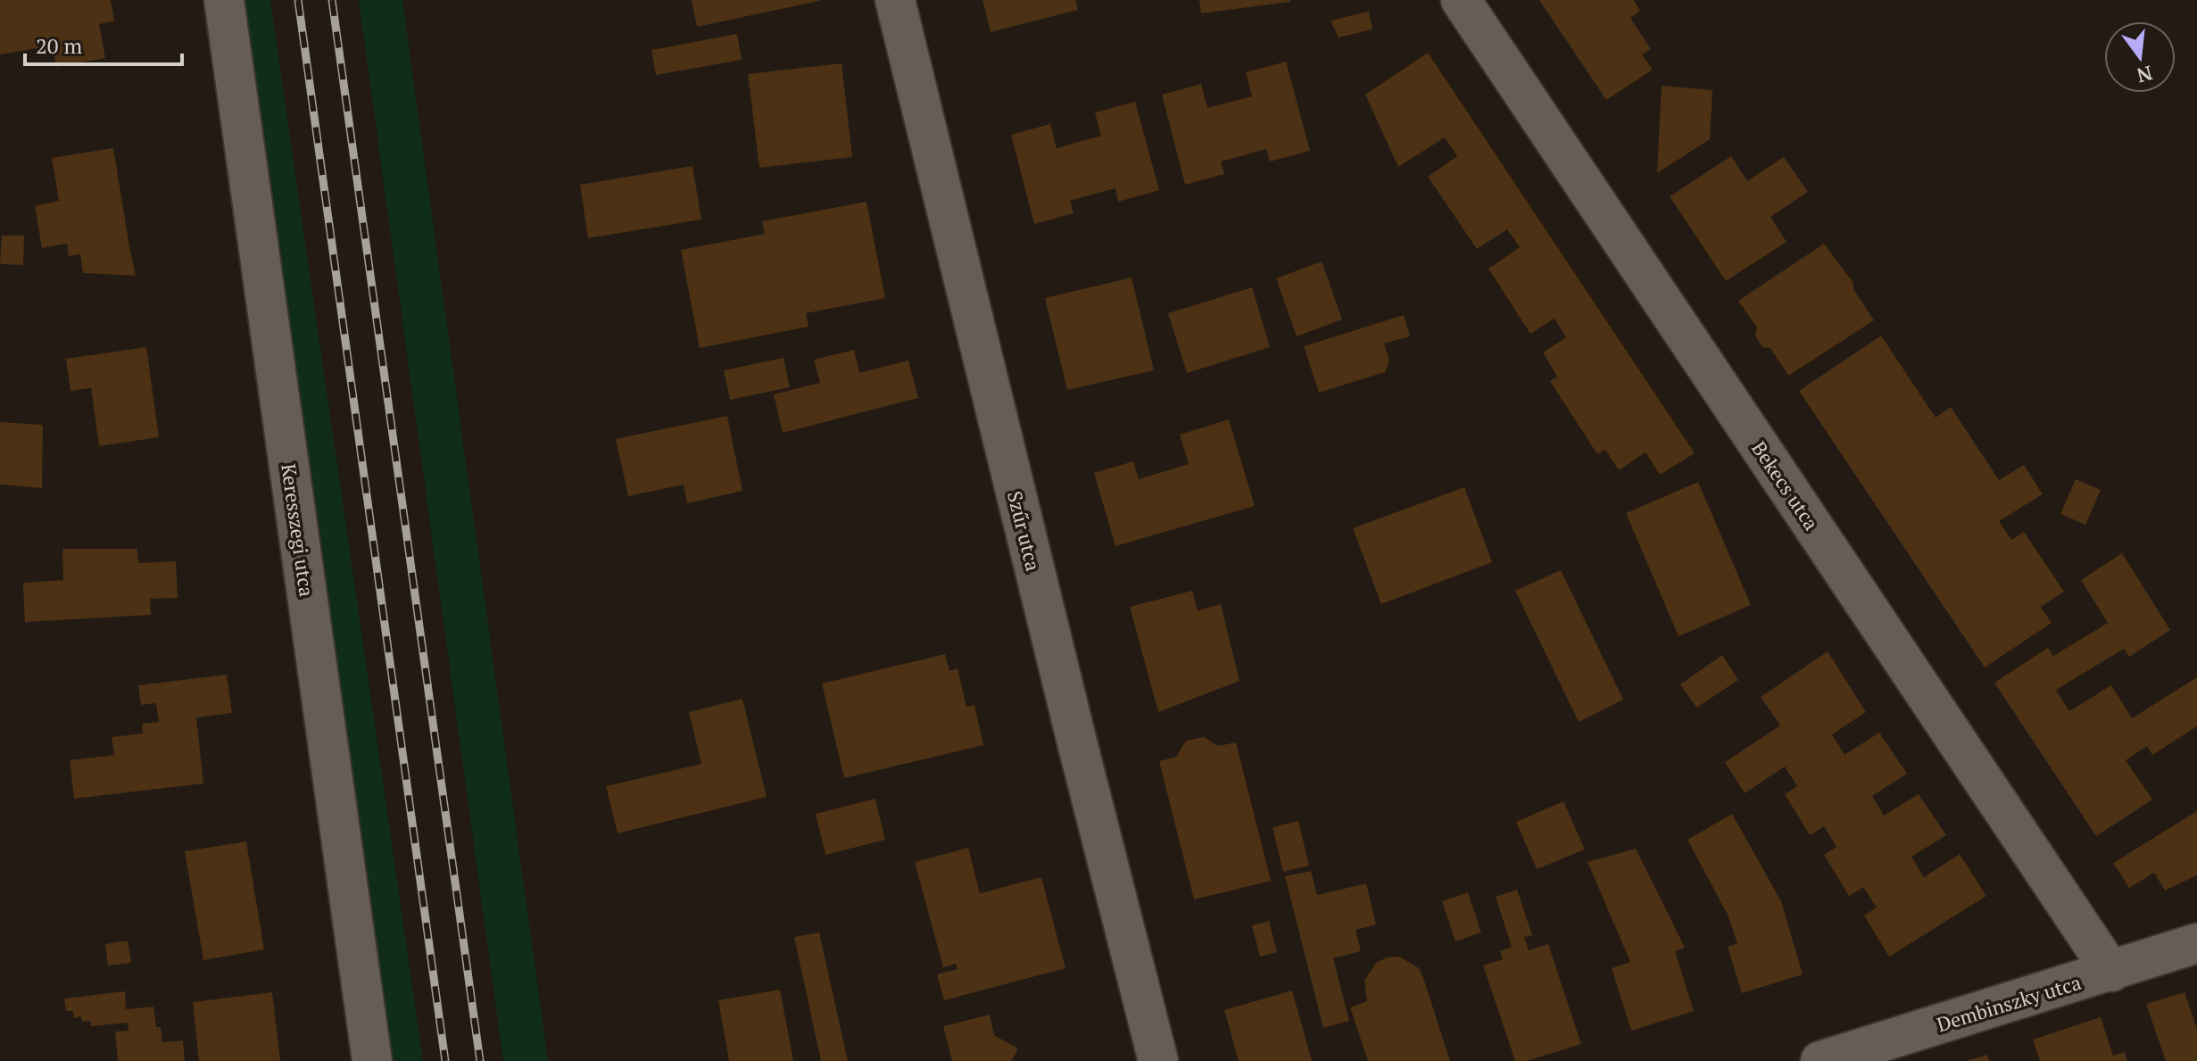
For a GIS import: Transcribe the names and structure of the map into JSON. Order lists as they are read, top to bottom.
{
  "streets": {
    "street": [
      "Bekecs utca",
      "Keresszegi utca",
      "Szűr utca",
      "Dembinszky utca"
    ]
  },
  "crossings": [
    ["Bekecs utca", "Dembinszky utca"]
  ],
  "scale_bar": "20 m",
  "north": "bottom"
}
